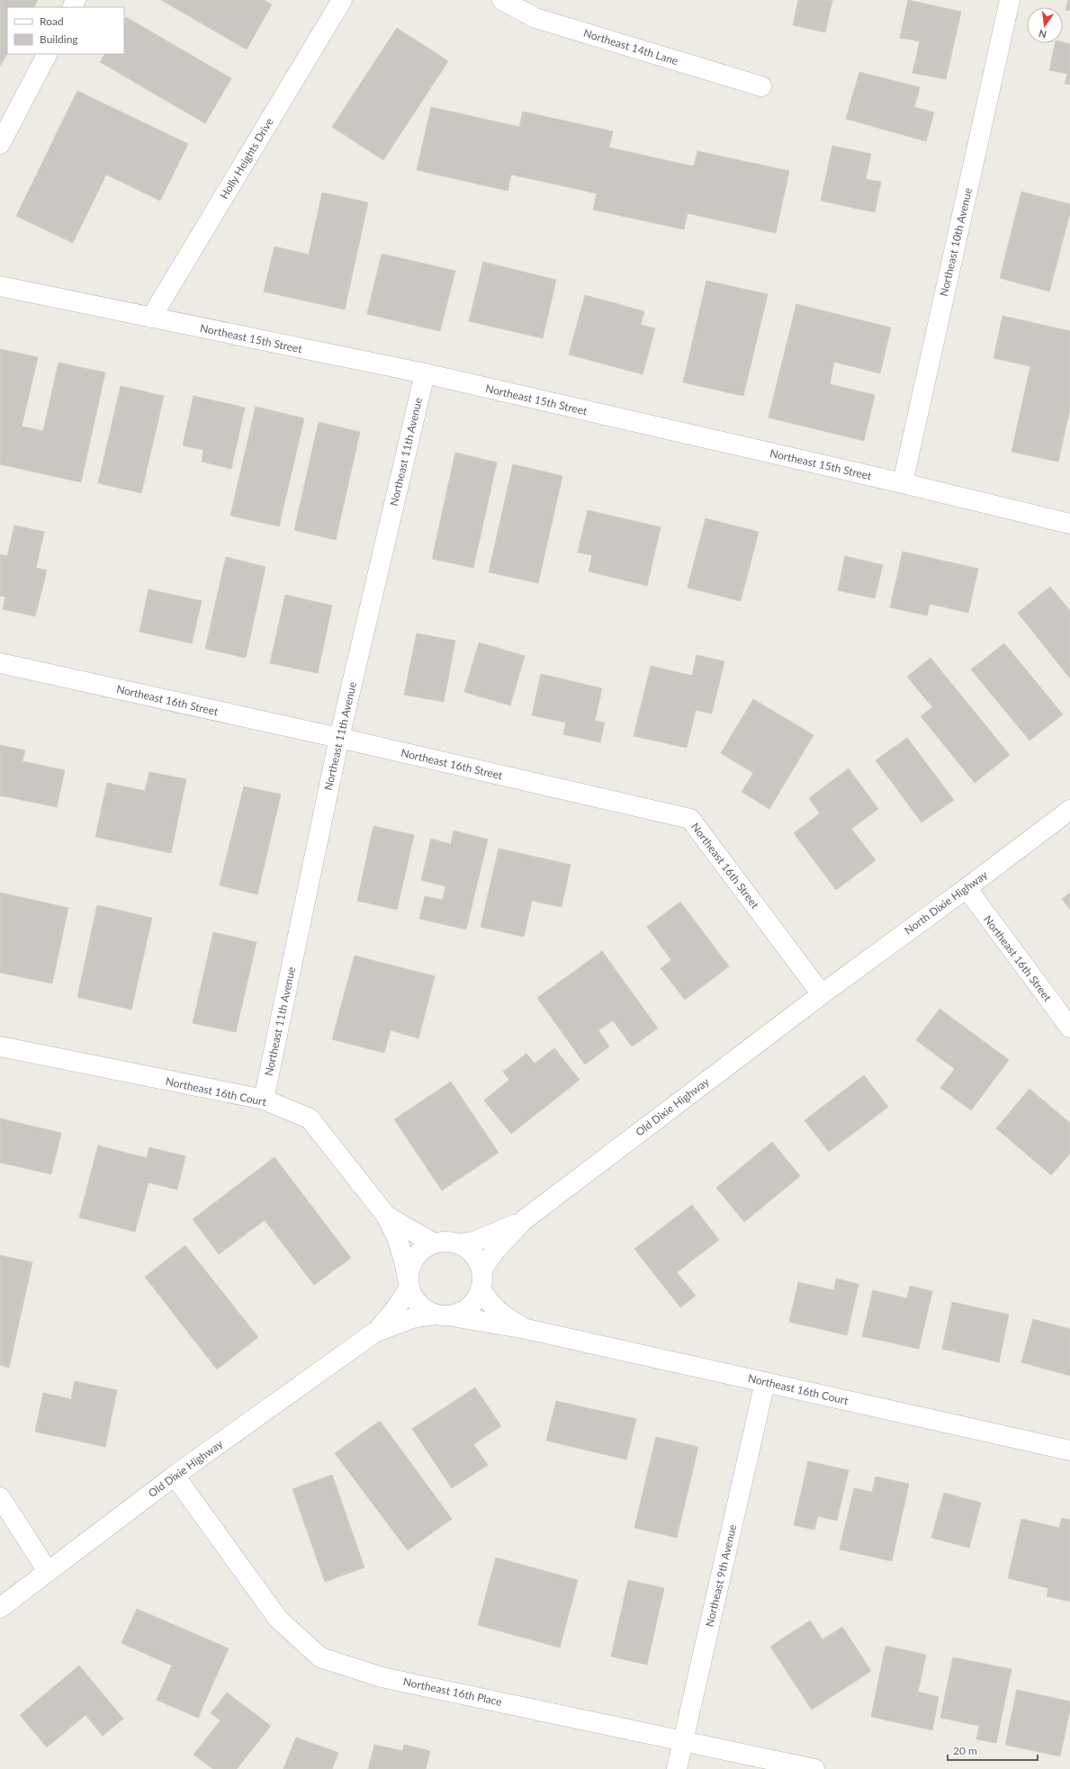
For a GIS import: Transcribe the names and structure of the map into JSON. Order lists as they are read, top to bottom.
{
  "streets": {
    "street": [
      "Northeast 14th Lane",
      "Holly Heights Drive",
      "Northeast 10th Avenue",
      "Northeast 15th Street",
      "Northeast 11th Avenue",
      "Northeast 16th Street",
      "North Dixie Highway",
      "Northeast 16th Court",
      "Old Dixie Highway",
      "Northeast 9th Avenue",
      "Northeast 16th Place"
    ]
  },
  "crossings": [
    ["Holly Heights Drive", "Northeast 15th Street"],
    ["Northeast 10th Avenue", "Northeast 15th Street"],
    ["Northeast 15th Street", "Northeast 11th Avenue"],
    ["Northeast 11th Avenue", "Northeast 16th Street"],
    ["Northeast 11th Avenue", "Northeast 16th Court"],
    ["Northeast 16th Street", "North Dixie Highway"],
    ["Northeast 16th Street", "Old Dixie Highway"],
    ["North Dixie Highway", "Old Dixie Highway"],
    ["Northeast 16th Court", "Old Dixie Highway"],
    ["Northeast 16th Court", "Northeast 9th Avenue"],
    ["Old Dixie Highway", "Northeast 16th Place"],
    ["Northeast 9th Avenue", "Northeast 16th Place"]
  ],
  "legend": ["Road", "Building"],
  "scale_bar": "20 m",
  "north": "bottom"
}
